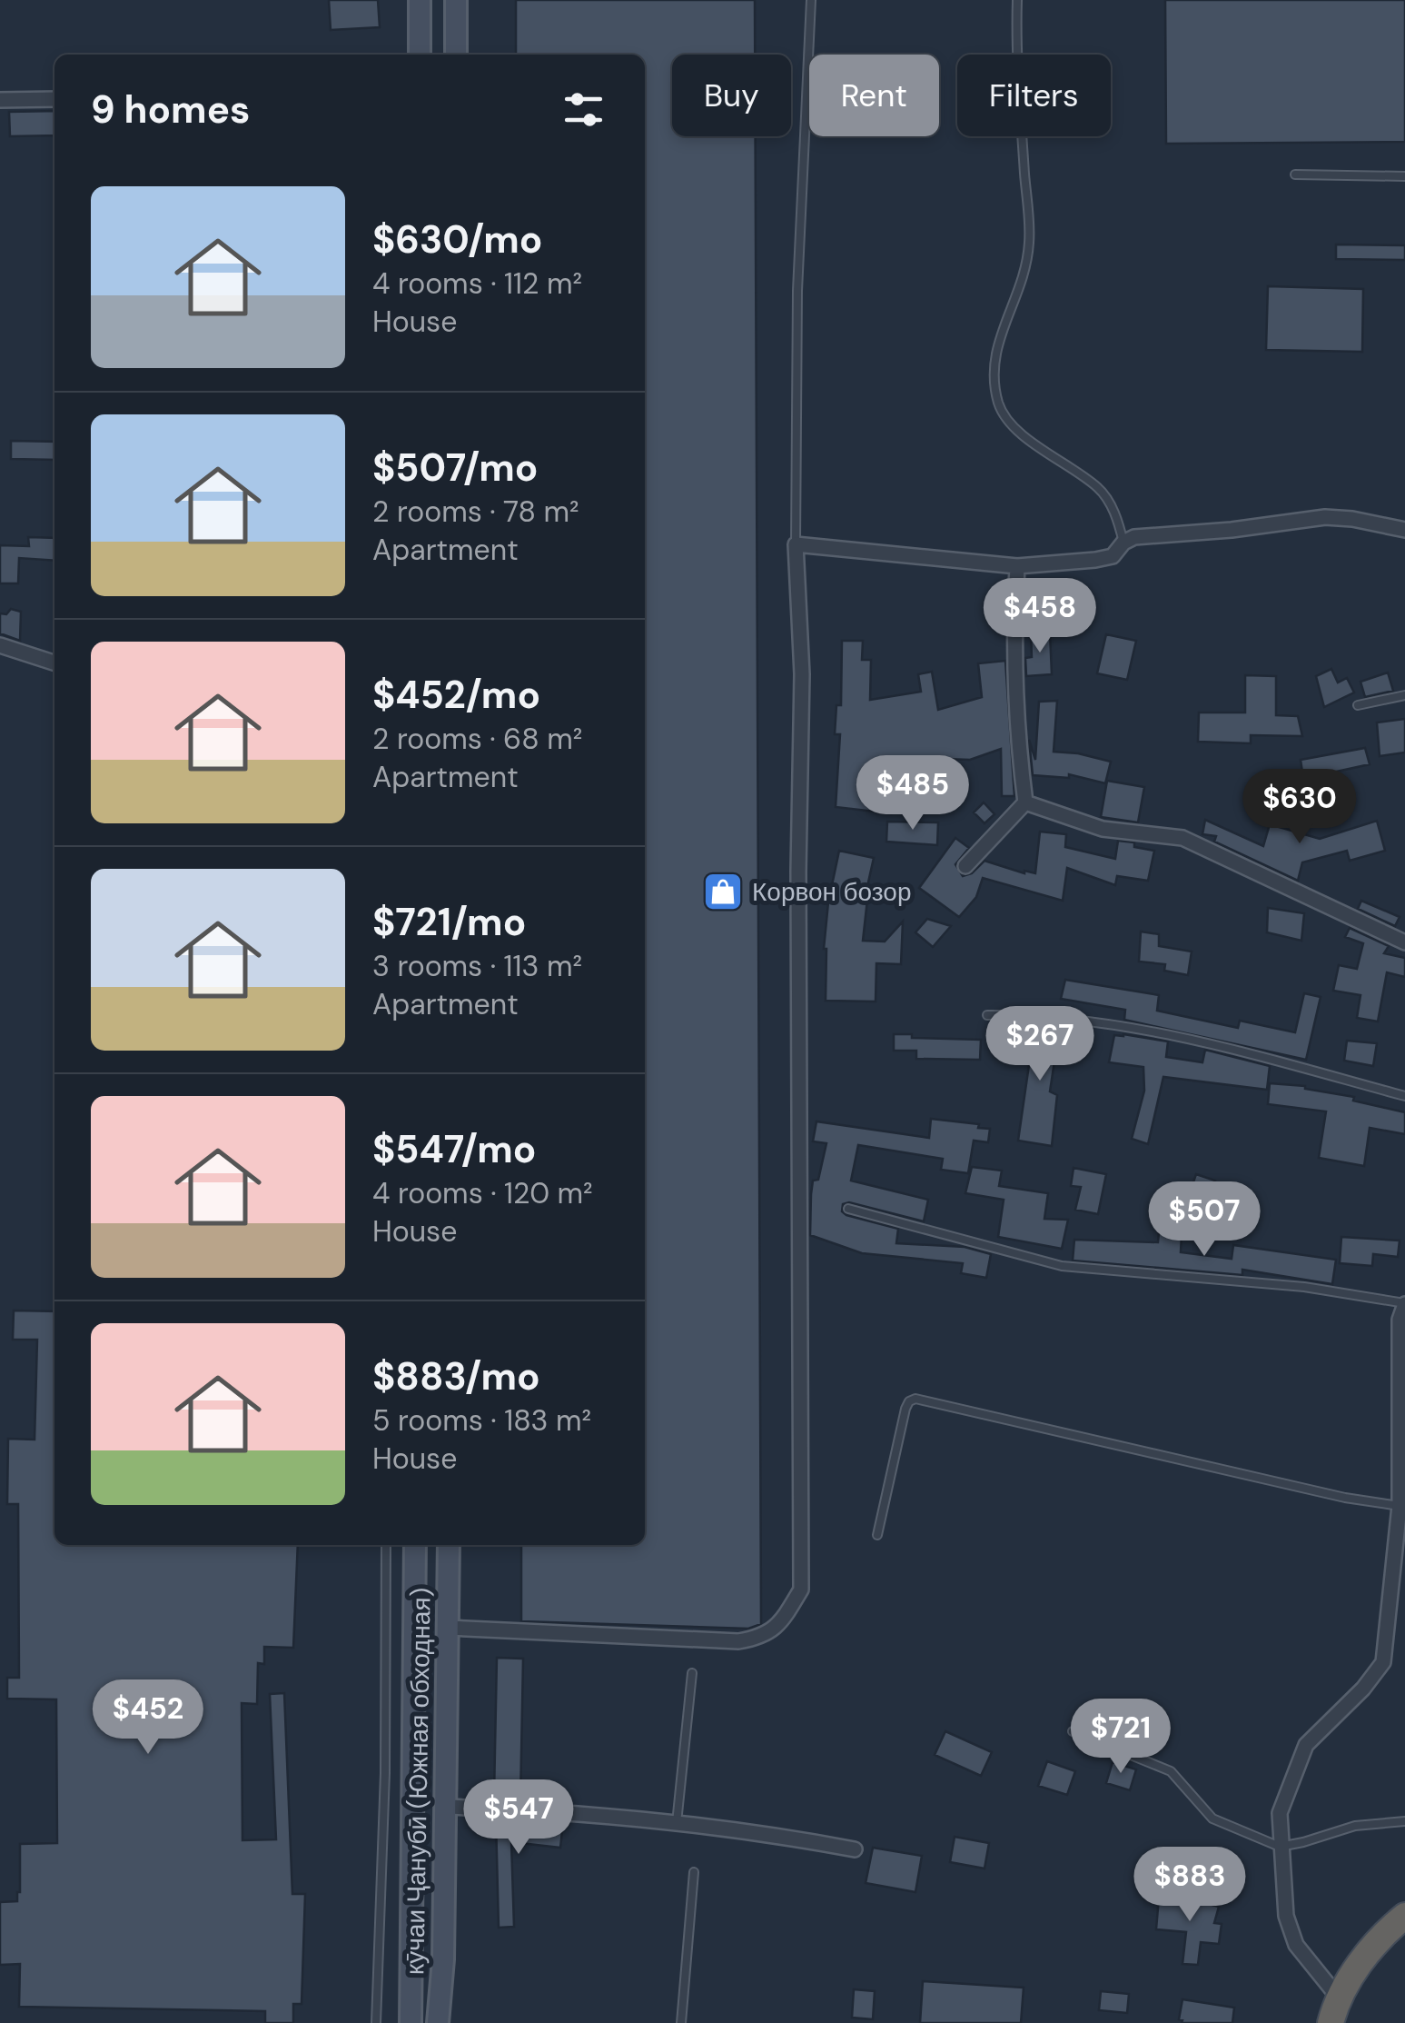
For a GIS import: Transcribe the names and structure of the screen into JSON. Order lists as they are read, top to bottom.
{
  "streets": {
    "main road": ["кӯчаи Ҷанубӣ (Южная обходная)"]
  },
  "places": {
    "shop": ["Корвон бозор"]
  },
  "page": {
    "chip": ["Buy", "Rent", "Filters"],
    "heading": "9 homes",
    "list": [
      {
        "name": "$630/mo",
        "note": "4 rooms · 112 m² · House"
      },
      {
        "name": "$507/mo",
        "note": "2 rooms · 78 m² · Apartment"
      },
      {
        "name": "$452/mo",
        "note": "2 rooms · 68 m² · Apartment"
      },
      {
        "name": "$721/mo",
        "note": "3 rooms · 113 m² · Apartment"
      },
      {
        "name": "$547/mo",
        "note": "4 rooms · 120 m² · House"
      },
      {
        "name": "$883/mo",
        "note": "5 rooms · 183 m² · House"
      }
    ],
    "price": [
      "$458",
      "$485",
      "$630",
      "$267",
      "$507",
      "$452",
      "$721",
      "$547",
      "$883"
    ]
  }
}
